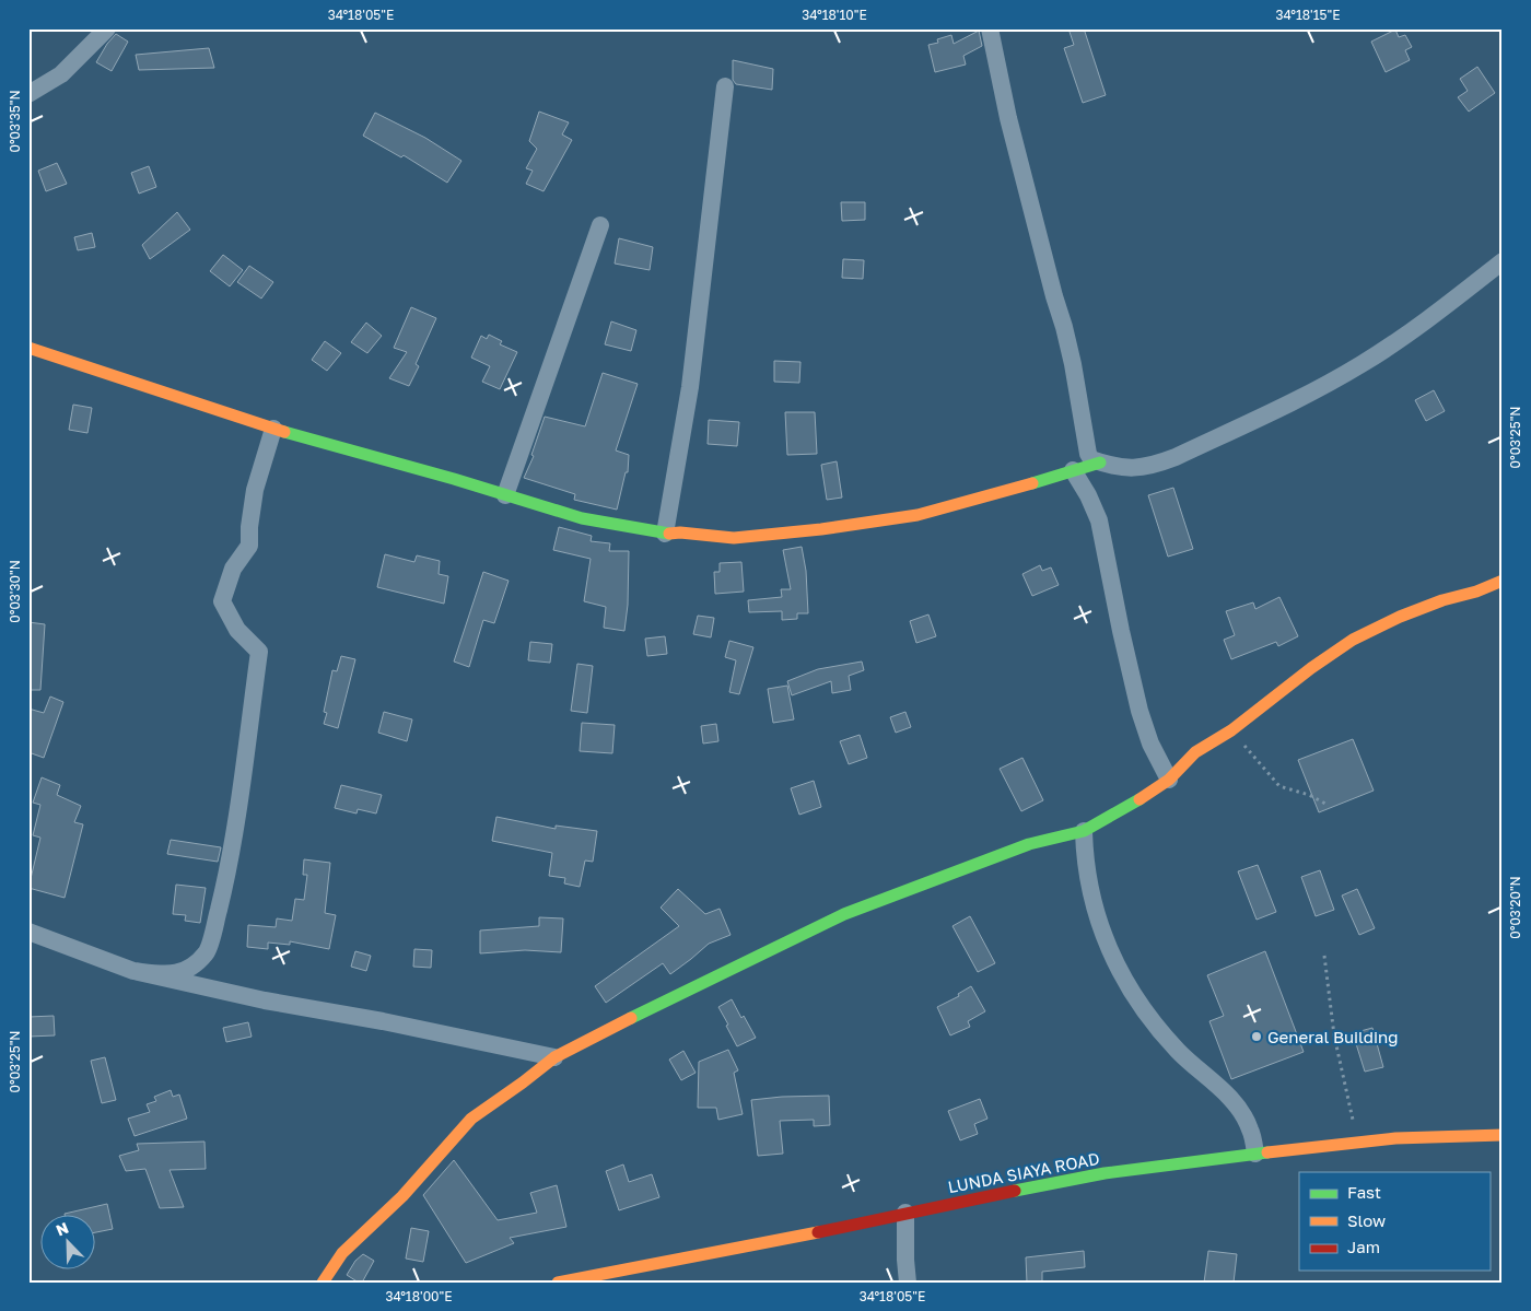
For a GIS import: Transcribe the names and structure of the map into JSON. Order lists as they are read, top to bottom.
{
  "streets": {
    "street": ["LUNDA SIAYA ROAD"]
  },
  "places": ["General Building"],
  "legend": ["Fast", "Slow", "Jam"],
  "north": "top left",
  "coordinates": [
    "34°18'05\"E",
    "34°18'10\"E",
    "34°18'15\"E",
    "0°03'35\"N",
    "0°03'25\"N",
    "0°03'30\"N",
    "0°03'20\"N",
    "34°18'00\"E"
  ]
}
